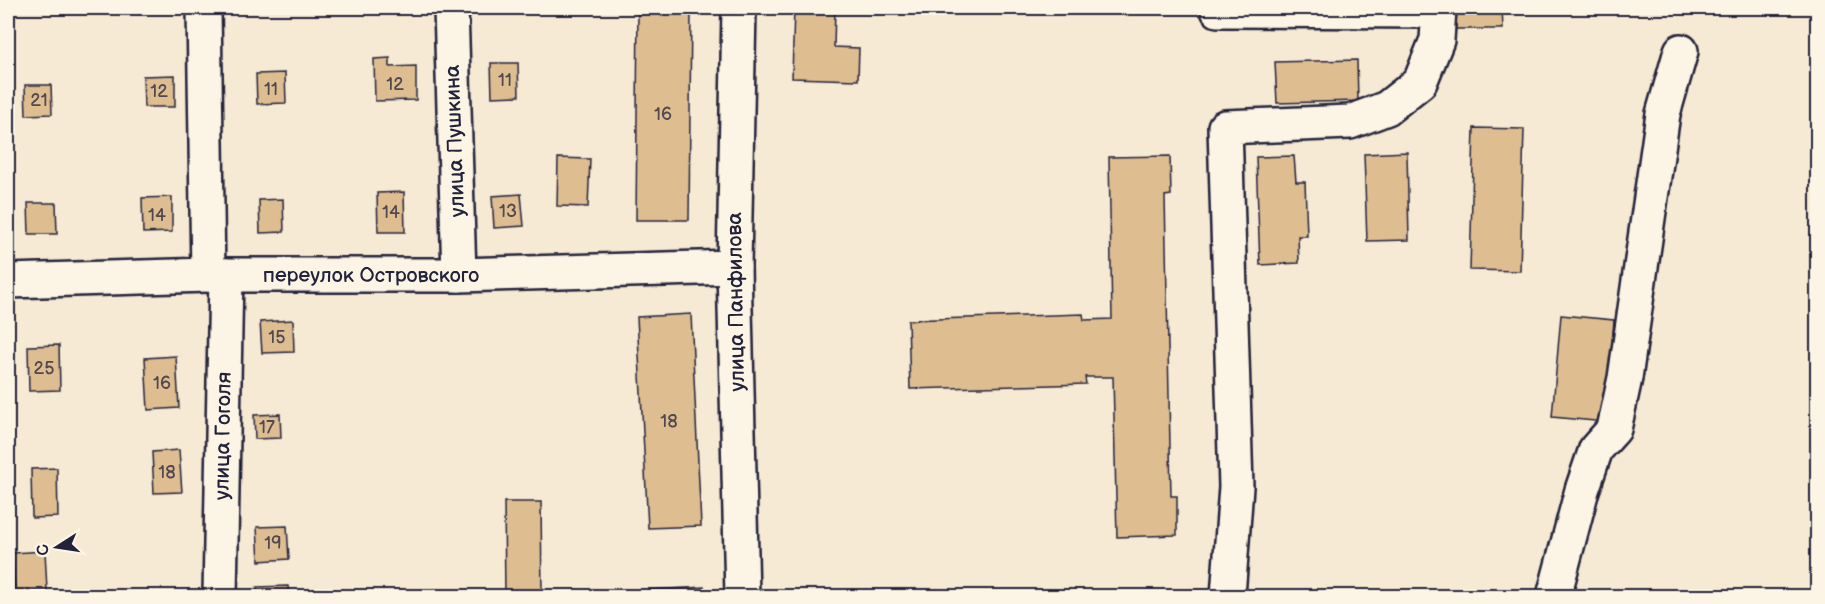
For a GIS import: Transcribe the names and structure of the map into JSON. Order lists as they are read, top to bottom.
{
  "streets": {
    "street": [
      "улица Пушкина",
      "переулок Островского",
      "улица Панфилова",
      "улица Гоголя"
    ]
  },
  "crossings": [
    ["улица Пушкина", "переулок Островского"],
    ["переулок Островского", "улица Панфилова"],
    ["переулок Островского", "улица Гоголя"]
  ],
  "house_numbers": [
    "11",
    "12",
    "11",
    "12",
    "21",
    "16",
    "13",
    "14",
    "14",
    "15",
    "25",
    "16",
    "18",
    "17",
    "18",
    "19"
  ],
  "north": "left"
}
